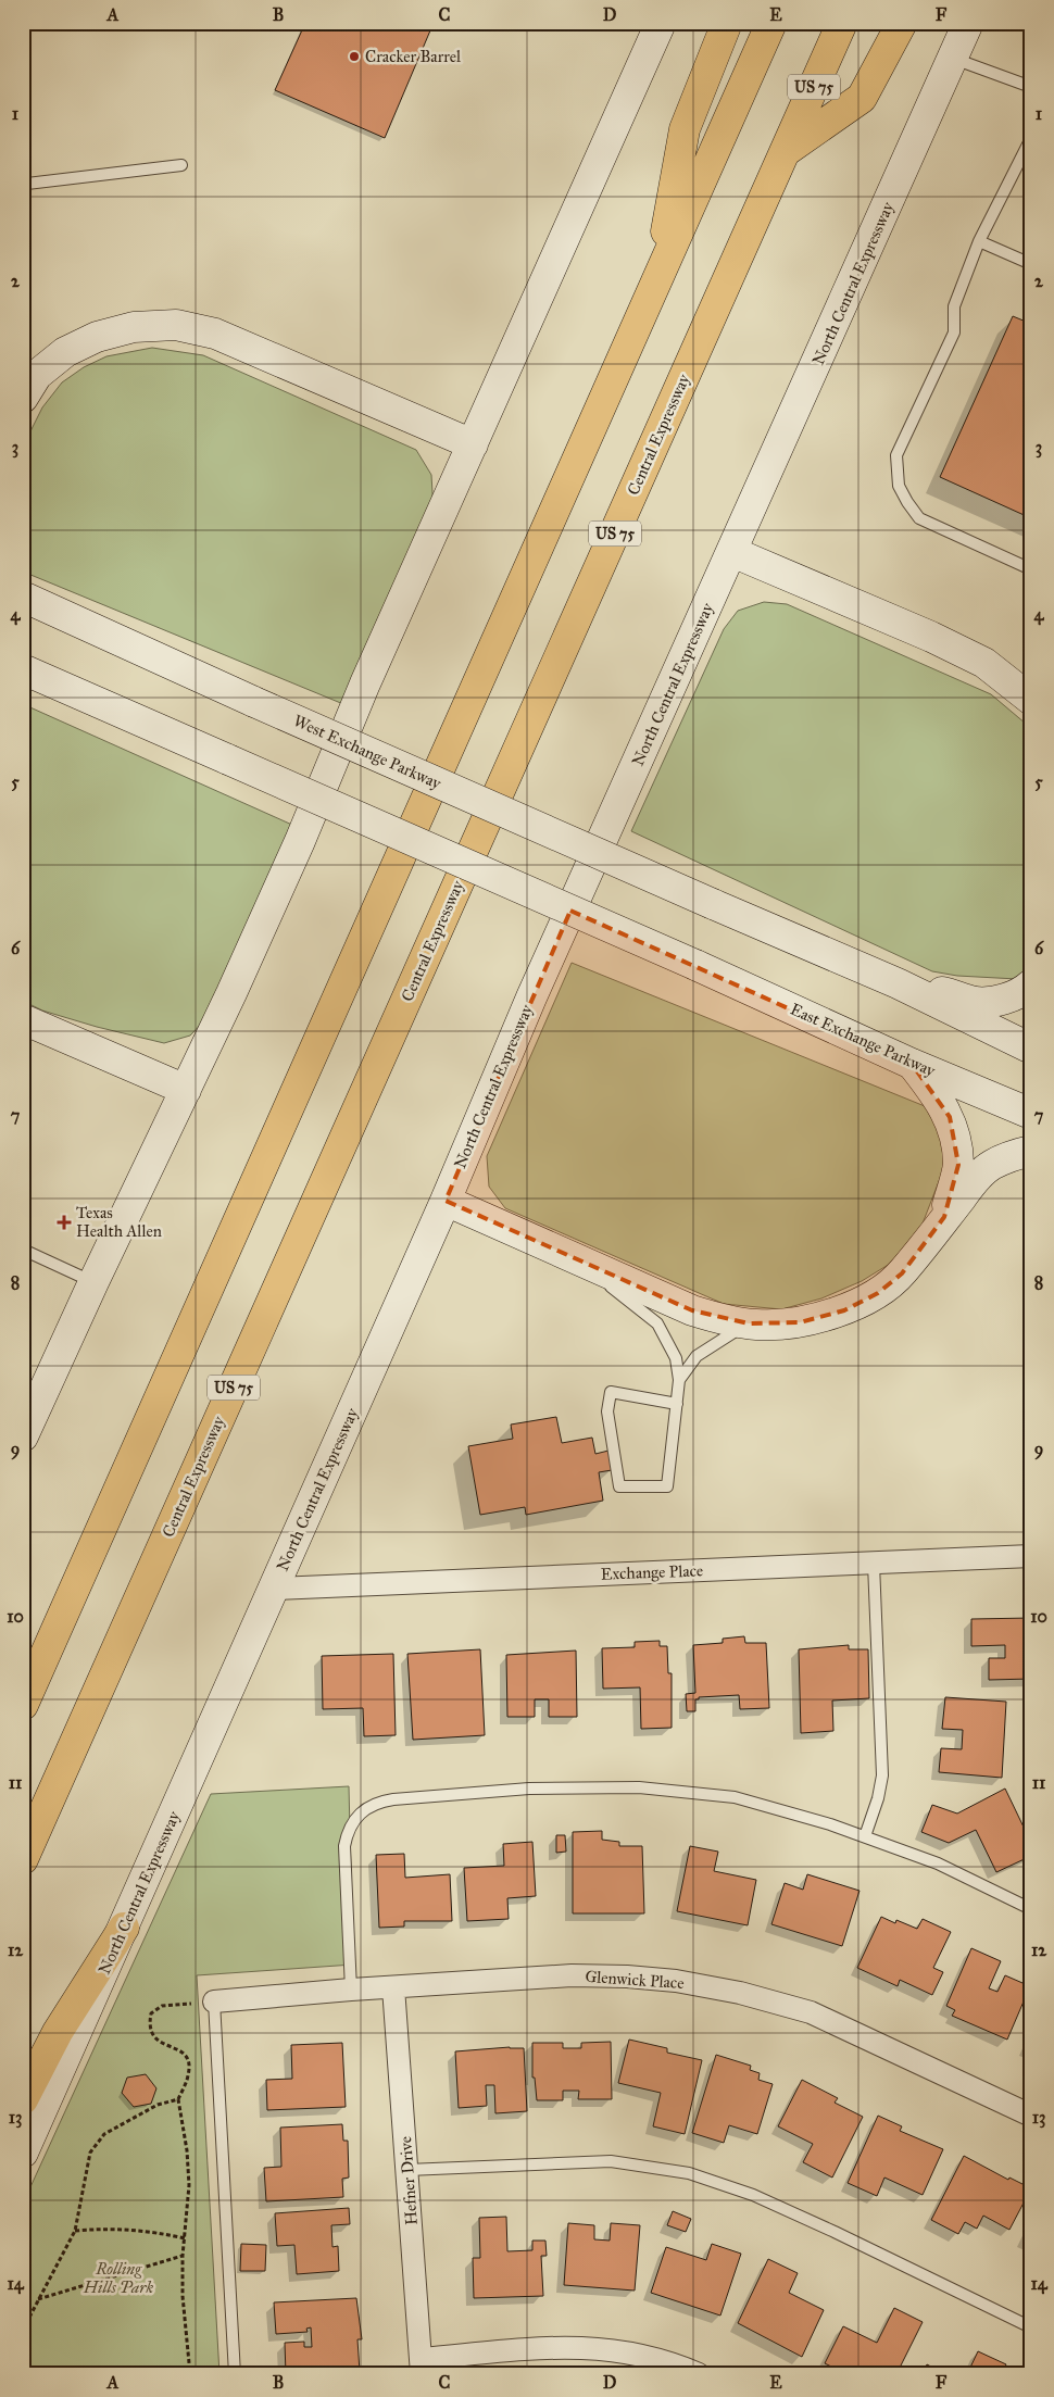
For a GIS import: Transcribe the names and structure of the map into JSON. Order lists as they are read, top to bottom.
{
  "streets": {
    "highway": ["US 75", "Central Expressway"],
    "main road": ["North Central Expressway", "West Exchange Parkway", "East Exchange Parkway"],
    "street": ["Exchange Place", "Glenwick Place", "Hefner Drive"]
  },
  "crossings": [
    ["North Central Expressway", "Exchange Place"],
    ["Glenwick Place", "Hefner Drive"]
  ],
  "parks": ["Rolling Hills Park"],
  "places": {
    "other": ["Cracker Barrel"],
    "health": ["Texas Health Allen"]
  },
  "grid": {
    "columns": [
      "A",
      "B",
      "C",
      "D",
      "E",
      "F"
    ],
    "rows": [
      "1",
      "2",
      "3",
      "4",
      "5",
      "6",
      "7",
      "8",
      "9",
      "10",
      "11",
      "12",
      "13",
      "14"
    ]
  }
}
